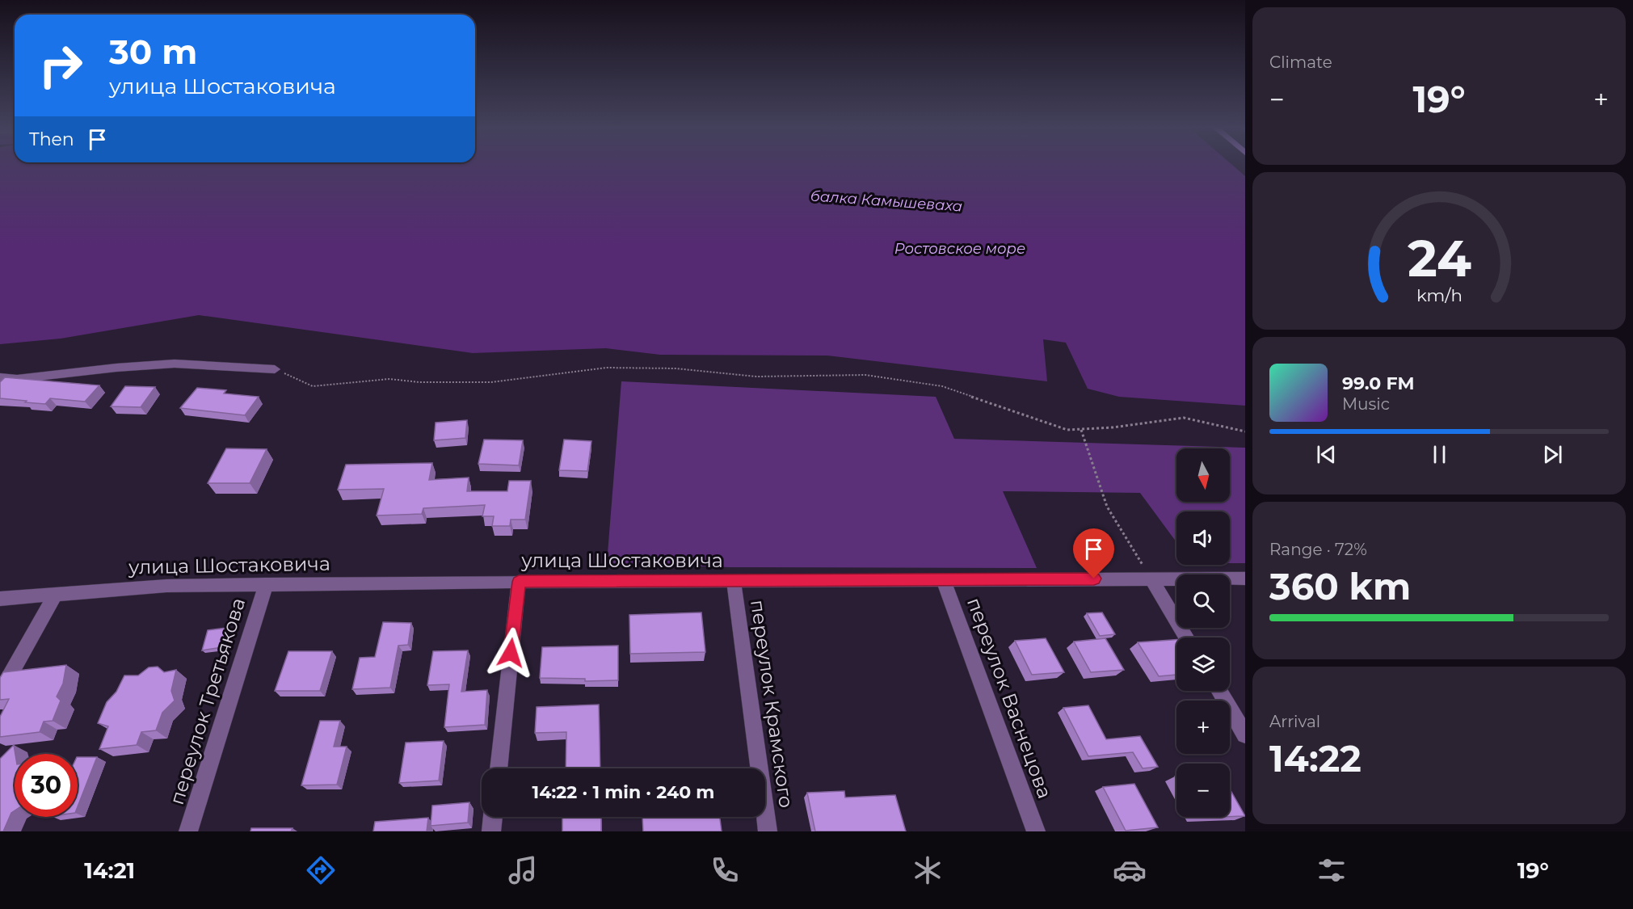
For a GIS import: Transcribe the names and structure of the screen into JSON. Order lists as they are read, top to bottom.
{
  "streets": {
    "street": [
      "улица Шостаковича",
      "переулок Васнецова",
      "переулок Третьякова",
      "переулок Крамского"
    ]
  },
  "crossings": [
    ["улица Шостаковича", "переулок Васнецова"],
    ["улица Шостаковича", "переулок Третьякова"],
    ["улица Шостаковича", "переулок Крамского"]
  ],
  "water": ["балка Камышеваха", "Ростовское море"],
  "north": "bottom",
  "page": {
    "tile": [
      "Climate",
      ["Range · 72%", "360 km"],
      ["Arrival", "14:22"]
    ],
    "turn": ["30 m", "улица Шостаковича"],
    "heat": ["−", "19°", "+"],
    "then": "Then",
    "song": ["99.0 FM", "Music"],
    "map_buttons": ["+", "−"],
    "limit": "30",
    "trip": "14:22 · 1 min · 240 m",
    "tabs": ["14:21", "19°"],
    "gauge": ["24", "km/h"]
  }
}
